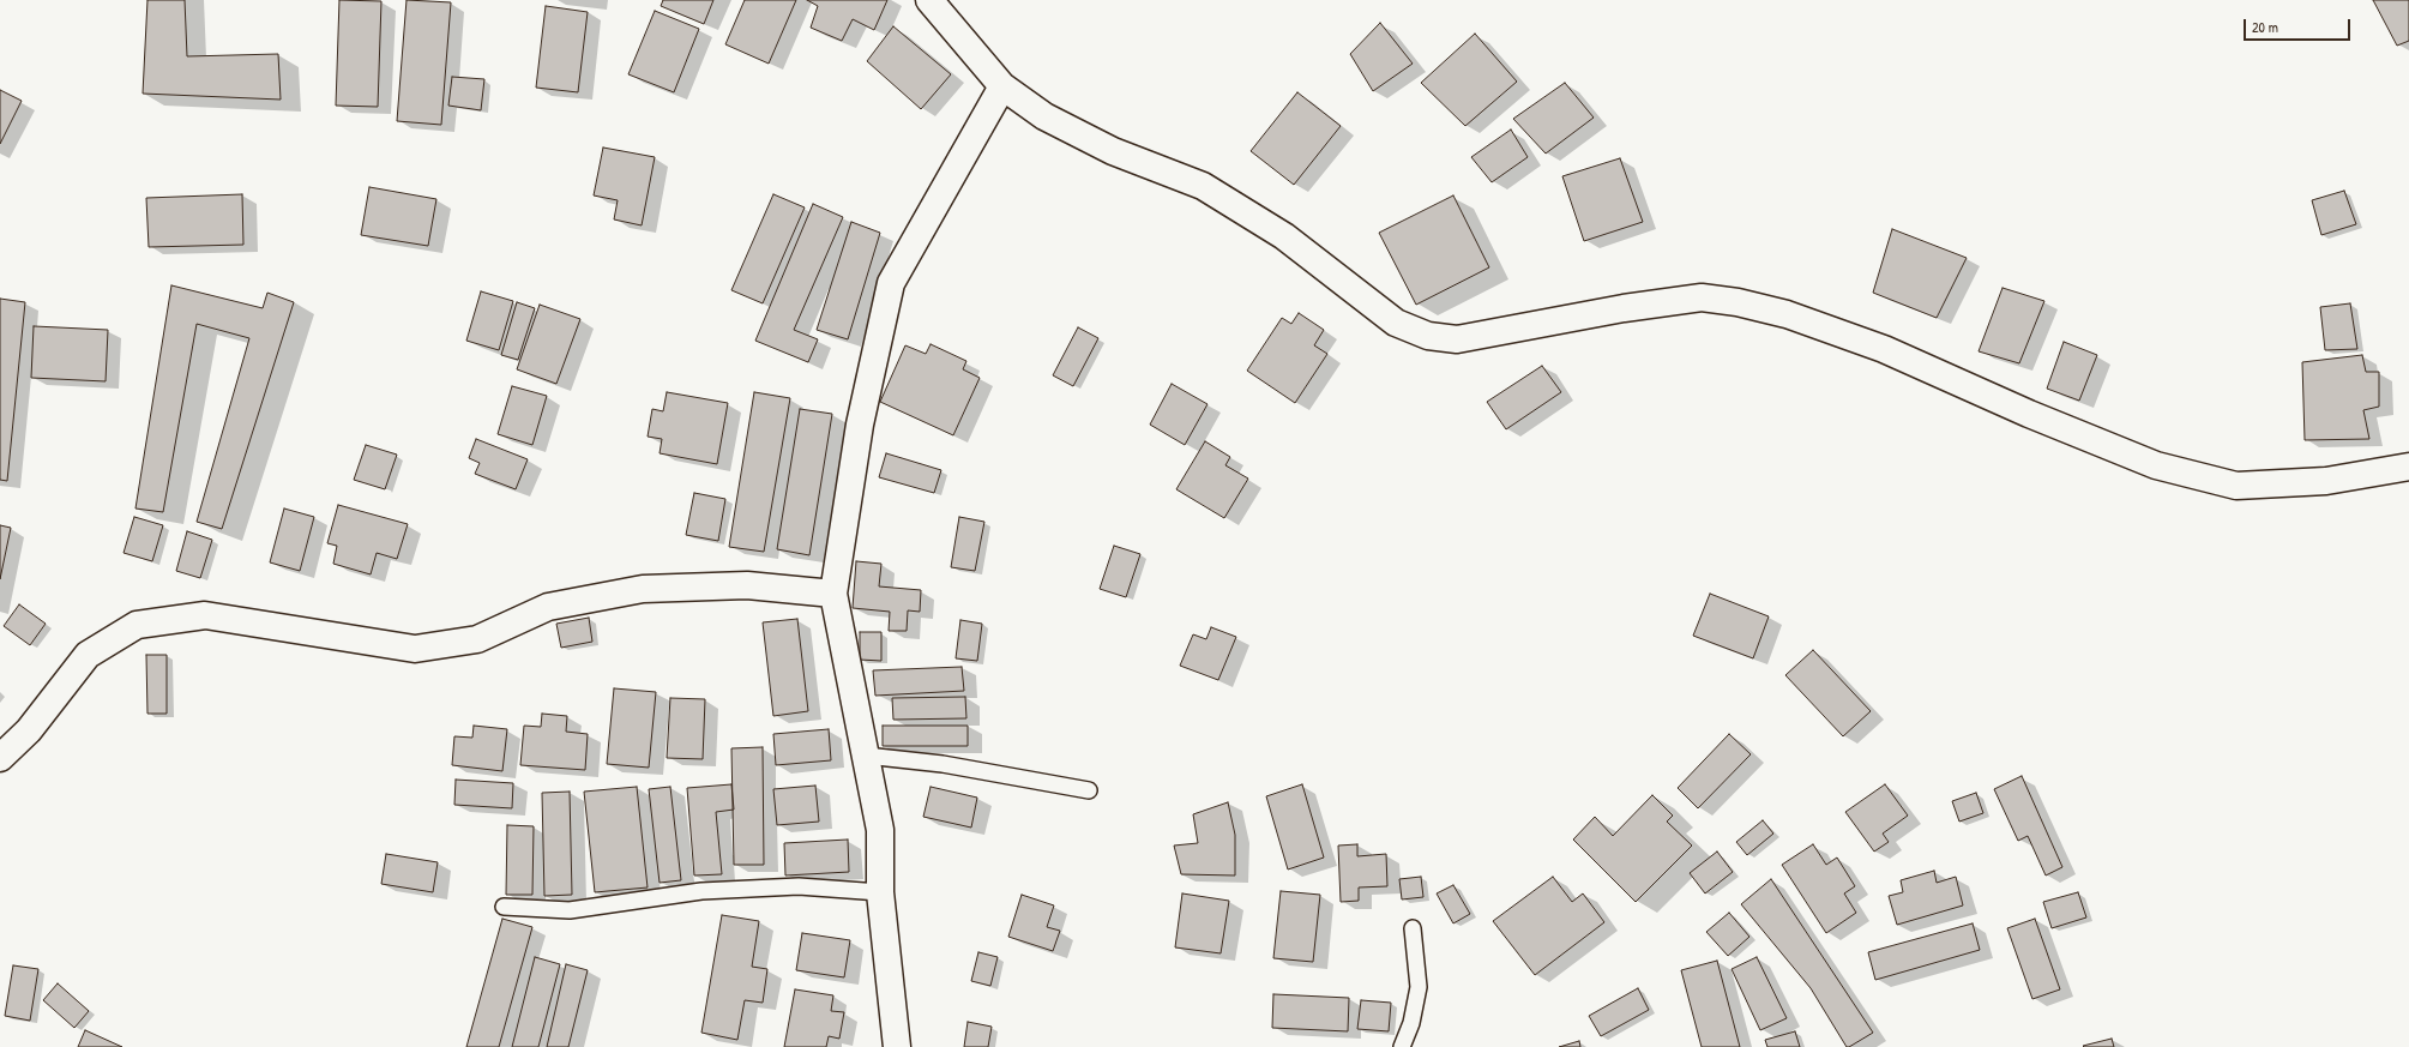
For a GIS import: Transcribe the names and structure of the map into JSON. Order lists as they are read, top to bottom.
{
  "scale_bar": "20 m"
}
